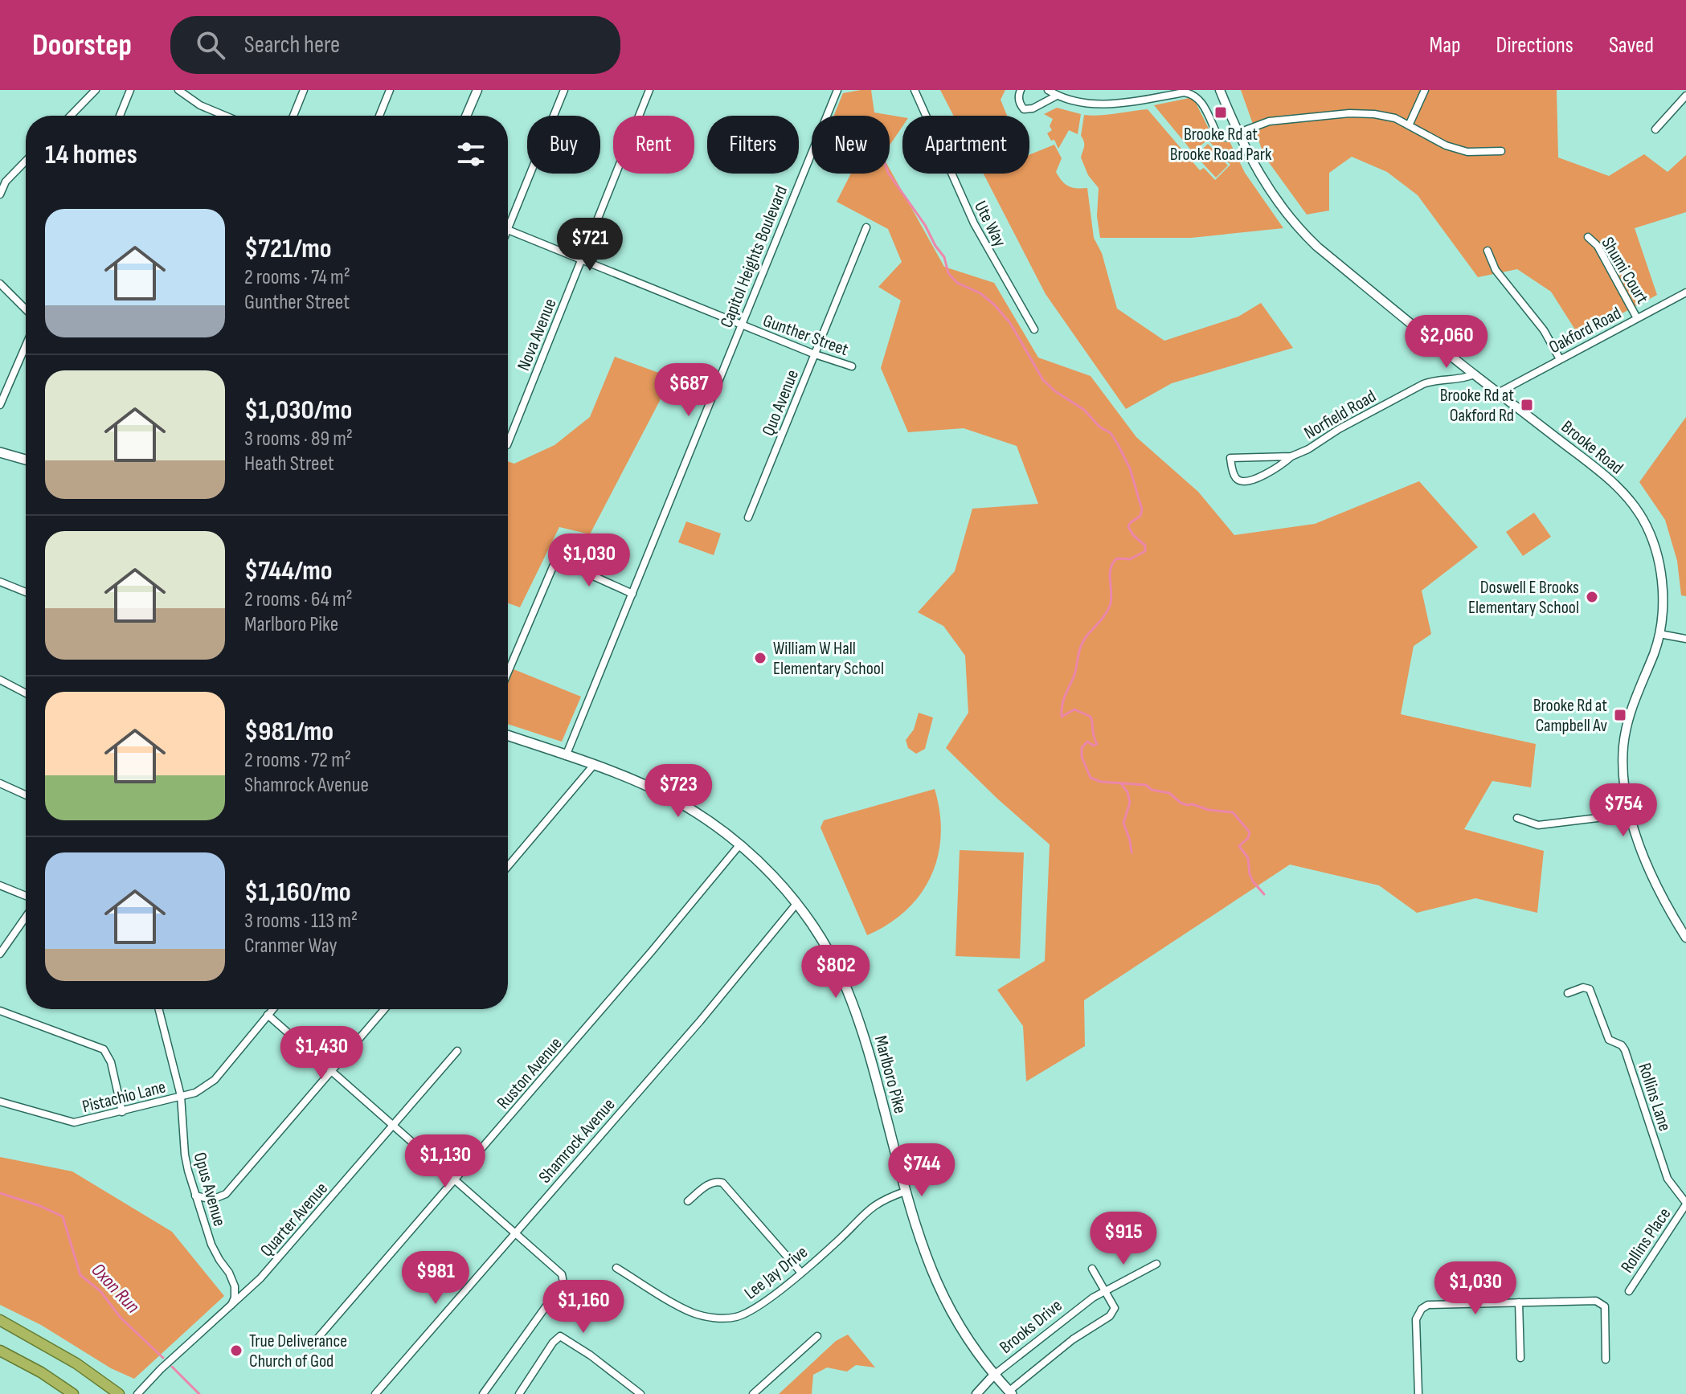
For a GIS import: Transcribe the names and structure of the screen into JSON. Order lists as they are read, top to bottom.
{
  "streets": {
    "main road": ["Marlboro Pike"],
    "street": [
      "Ute Way",
      "Capitol Heights Boulevard",
      "Shumi Court",
      "Oakford Road",
      "Nova Avenue",
      "Gunther Street",
      "Quo Avenue",
      "Norfield Road",
      "Brooke Road",
      "Ruston Avenue",
      "Pistachio Lane",
      "Rollins Lane",
      "Shamrock Avenue",
      "Opus Avenue",
      "Quarter Avenue",
      "Rollins Place",
      "Lee Jay Drive",
      "Brooks Drive"
    ]
  },
  "crossings": [
    ["Capitol Heights Boulevard", "Gunther Street"],
    ["Capitol Heights Boulevard", "Marlboro Pike"],
    ["Shumi Court", "Oakford Road"],
    ["Oakford Road", "Brooke Road"],
    ["Nova Avenue", "Gunther Street"],
    ["Gunther Street", "Quo Avenue"],
    ["Norfield Road", "Brooke Road"],
    ["Ruston Avenue", "Marlboro Pike"],
    ["Marlboro Pike", "Shamrock Avenue"],
    ["Marlboro Pike", "Lee Jay Drive"],
    ["Marlboro Pike", "Brooks Drive"],
    ["Pistachio Lane", "Opus Avenue"],
    ["Rollins Lane", "Rollins Place"],
    ["Opus Avenue", "Quarter Avenue"]
  ],
  "water": ["Oxon Run"],
  "places": {
    "transit": ["Brooke Rd at Brooke Road Park", "Brooke Rd at Oakford Rd", "Brooke Rd at Campbell Av"],
    "other": ["Doswell E Brooks Elementary School", "William W Hall Elementary School", "True Deliverance Church of God"]
  },
  "page": {
    "header": "Doorstep",
    "search": "Search here",
    "nav": ["Map", "Directions", "Saved"],
    "chip": [
      "Buy",
      "Rent",
      "Filters",
      "New",
      "Apartment"
    ],
    "heading": "14 homes",
    "list": [
      {
        "name": "$721/mo",
        "note": "2 rooms · 74 m² · Gunther Street"
      },
      {
        "name": "$1,030/mo",
        "note": "3 rooms · 89 m² · Heath Street"
      },
      {
        "name": "$744/mo",
        "note": "2 rooms · 64 m² · Marlboro Pike"
      },
      {
        "name": "$981/mo",
        "note": "2 rooms · 72 m² · Shamrock Avenue"
      },
      {
        "name": "$1,160/mo",
        "note": "3 rooms · 113 m² · Cranmer Way"
      }
    ],
    "price": [
      "$721",
      "$2,060",
      "$687",
      "$1,030",
      "$723",
      "$754",
      "$802",
      "$1,430",
      "$1,130",
      "$744",
      "$915",
      "$981",
      "$1,030",
      "$1,160"
    ]
  }
}
